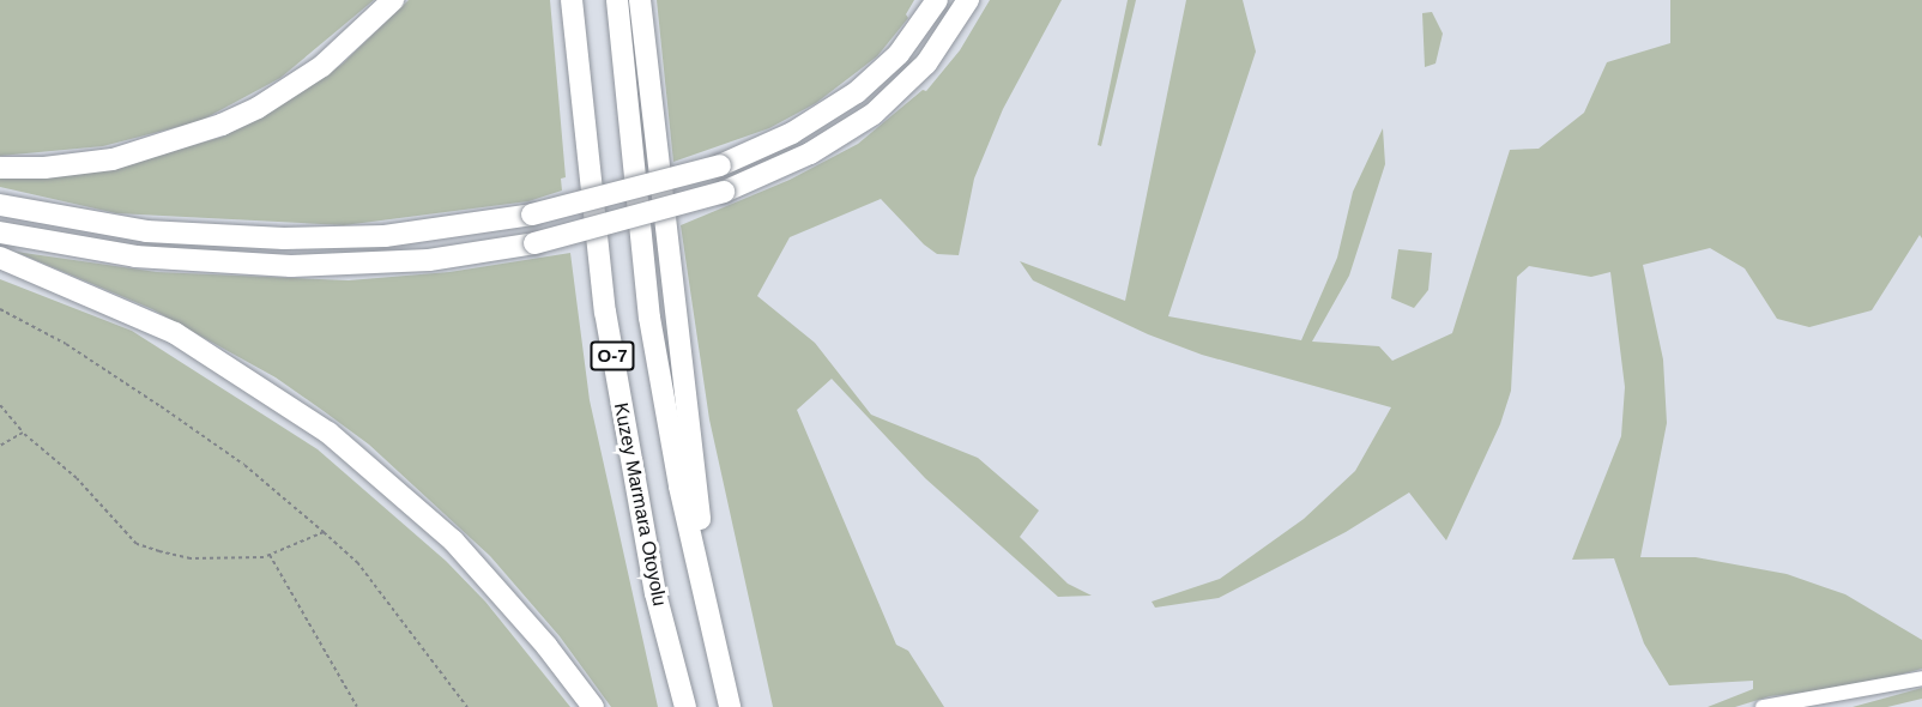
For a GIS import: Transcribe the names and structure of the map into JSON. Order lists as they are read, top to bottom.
{
  "streets": {
    "highway": ["O-7", "Kuzey Marmara Otoyolu"]
  }
}
